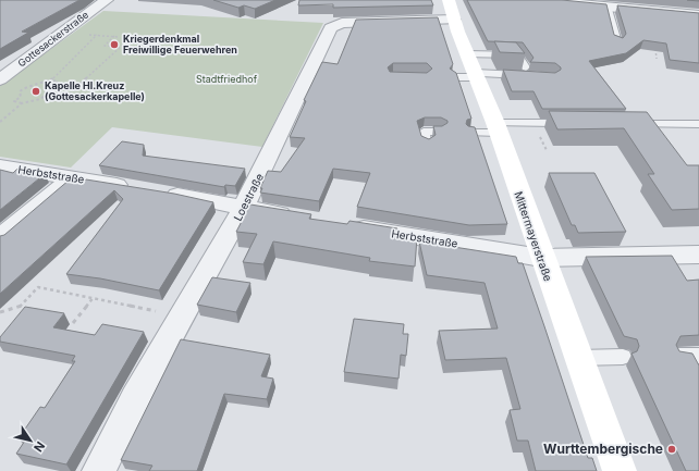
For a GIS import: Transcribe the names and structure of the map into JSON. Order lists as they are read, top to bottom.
{
  "streets": {
    "main road": ["Mittermayerstraße"],
    "street": ["Gottesackerstraße", "Herbststraße", "Loestraße"]
  },
  "crossings": [
    ["Herbststraße", "Loestraße"],
    ["Herbststraße", "Mittermayerstraße"],
    ["Loestraße", "Mittermayerstraße"]
  ],
  "parks": ["Stadtfriedhof"],
  "places": ["Kriegerdenkmal Freiwillige Feuerwehren", "Kapelle Hl.Kreuz (Gottesackerkapelle)", "Wurttembergische"],
  "north": "bottom right"
}
